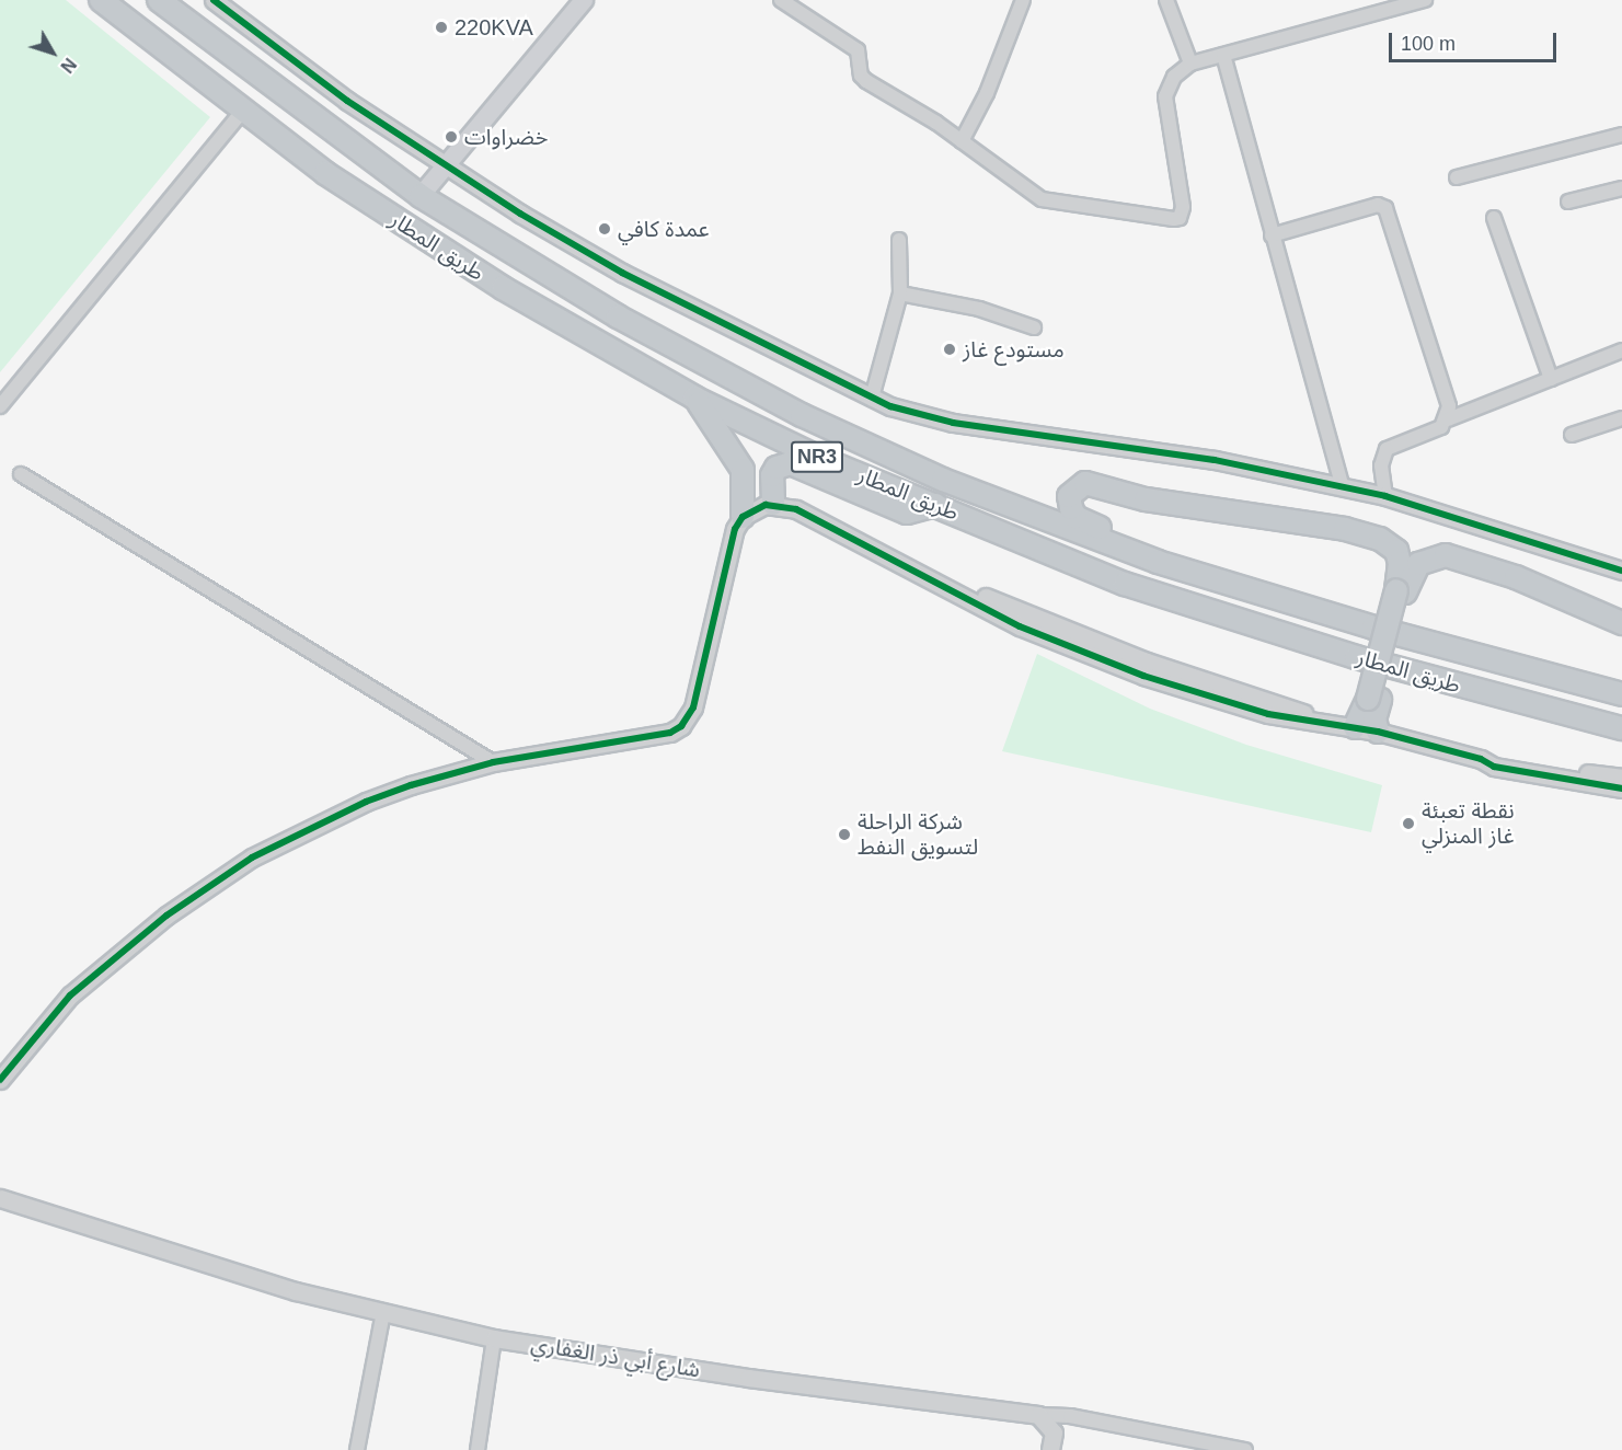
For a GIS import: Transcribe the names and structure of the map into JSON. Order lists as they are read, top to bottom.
{
  "streets": {
    "highway": ["طريق المطار", "NR3"],
    "street": ["شارع أبي ذر الغفاري"]
  },
  "places": [
    "220KVA",
    "خضراوات",
    "عمدة كافي",
    "مستودع غاز",
    "نقطة تعبئة غاز المنزلي",
    "شركة الراحلة لتسويق النفط"
  ],
  "scale_bar": "100 m",
  "north": "bottom right"
}
